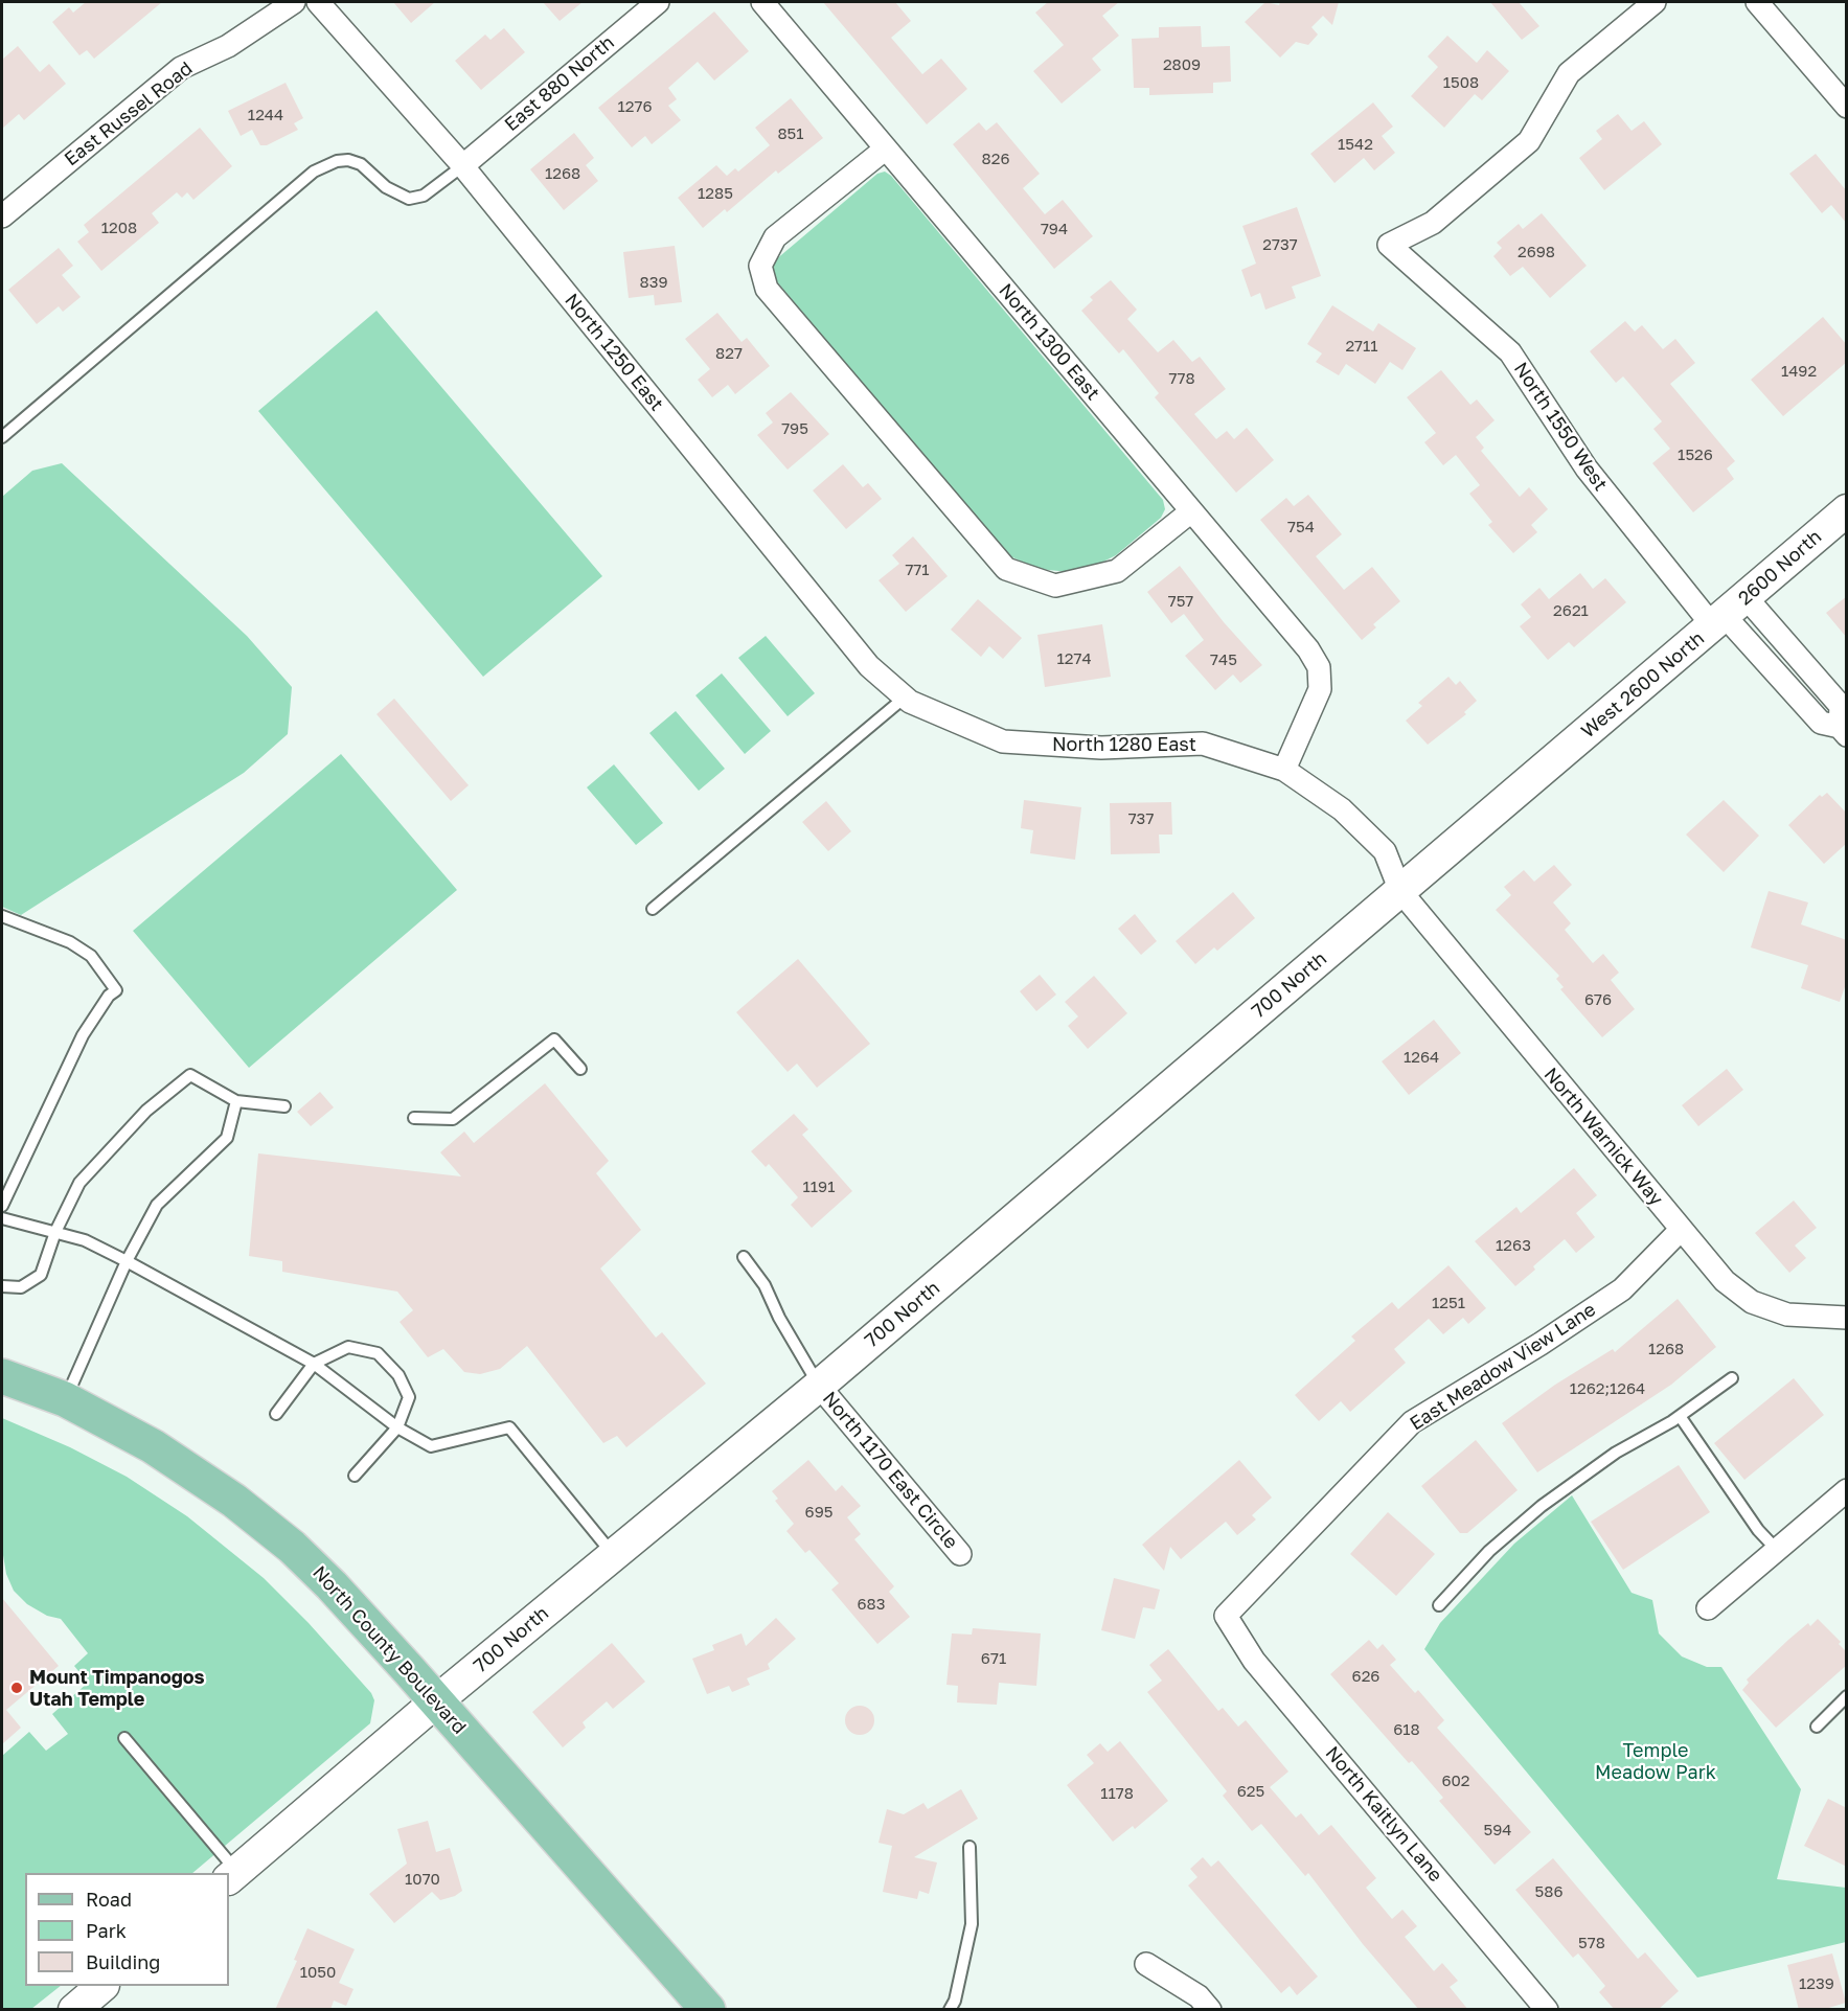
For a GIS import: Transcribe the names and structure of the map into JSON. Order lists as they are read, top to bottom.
{
  "streets": {
    "main road": ["North County Boulevard"],
    "street": [
      "East 880 North",
      "East Russel Road",
      "North 1300 East",
      "North 1250 East",
      "North 1550 West",
      "2600 North",
      "West 2600 North",
      "North 1280 East",
      "700 North",
      "North Warnick Way",
      "East Meadow View Lane",
      "North 1170 East Circle",
      "North Kaitlyn Lane"
    ]
  },
  "crossings": [
    ["East 880 North", "North 1250 East"],
    ["North 1300 East", "North 1280 East"],
    ["North 1250 East", "North 1280 East"],
    ["North 1550 West", "2600 North"],
    ["North 1550 West", "West 2600 North"],
    ["2600 North", "West 2600 North"],
    ["West 2600 North", "700 North"],
    ["North 1280 East", "700 North"],
    ["North 1280 East", "North Warnick Way"],
    ["700 North", "North Warnick Way"],
    ["700 North", "North 1170 East Circle"],
    ["700 North", "North County Boulevard"],
    ["North Warnick Way", "East Meadow View Lane"],
    ["East Meadow View Lane", "North Kaitlyn Lane"]
  ],
  "parks": ["Temple Meadow Park"],
  "places": ["Mount Timpanogos Utah Temple"],
  "house_numbers": [
    "2809",
    "1508",
    "1276",
    "1244",
    "851",
    "1542",
    "826",
    "1268",
    "1285",
    "1208",
    "794",
    "2737",
    "2698",
    "839",
    "2711",
    "827",
    "1492",
    "778",
    "795",
    "1526",
    "754",
    "771",
    "757",
    "2621",
    "1274",
    "745",
    "737",
    "676",
    "1264",
    "1191",
    "1263",
    "1251",
    "1268",
    "1262;1264",
    "695",
    "683",
    "671",
    "626",
    "618",
    "602",
    "625",
    "1178",
    "594",
    "1070",
    "586",
    "578",
    "1050",
    "1239"
  ],
  "legend": ["Road", "Park", "Building"]
}
